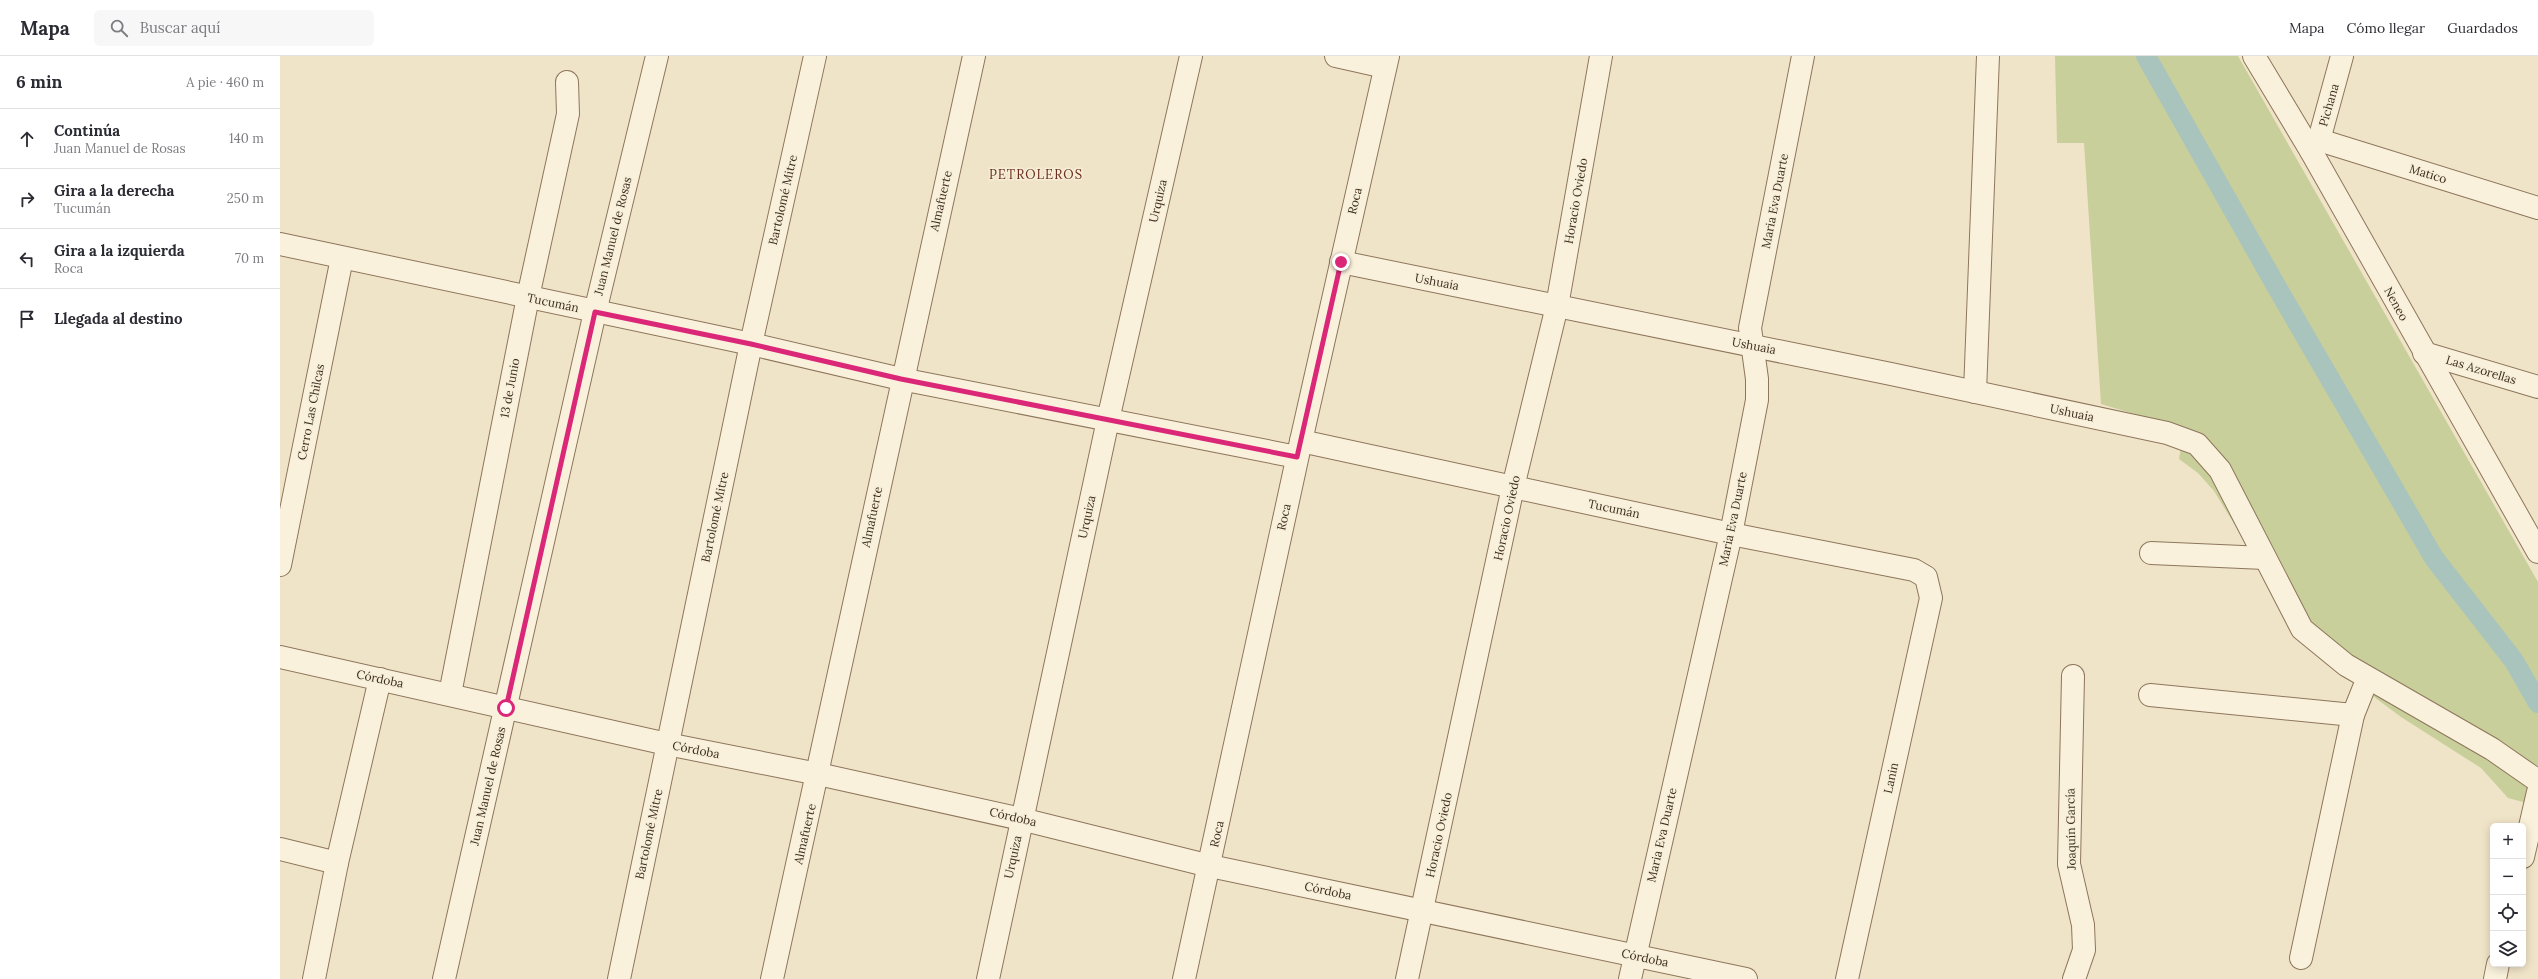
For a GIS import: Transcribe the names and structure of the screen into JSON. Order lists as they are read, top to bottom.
{
  "streets": {
    "street": [
      "Pichana",
      "Matico",
      "Bartolomé Mitre",
      "Almafuerte",
      "Urquiza",
      "Roca",
      "Horacio Oviedo",
      "Maria Eva Duarte",
      "Juan Manuel de Rosas",
      "Ushuaia",
      "Tucumán",
      "Neneo",
      "Las Azorellas",
      "13 de Junio",
      "Cerro Las Chilcas",
      "Córdoba",
      "Lanin",
      "Joaquín García"
    ]
  },
  "crossings": [
    ["Pichana", "Matico"],
    ["Pichana", "Neneo"],
    ["Matico", "Neneo"],
    ["Bartolomé Mitre", "Tucumán"],
    ["Bartolomé Mitre", "Córdoba"],
    ["Almafuerte", "Tucumán"],
    ["Almafuerte", "Córdoba"],
    ["Urquiza", "Tucumán"],
    ["Urquiza", "Córdoba"],
    ["Roca", "Ushuaia"],
    ["Roca", "Tucumán"],
    ["Roca", "Córdoba"],
    ["Horacio Oviedo", "Ushuaia"],
    ["Horacio Oviedo", "Tucumán"],
    ["Horacio Oviedo", "Córdoba"],
    ["Maria Eva Duarte", "Ushuaia"],
    ["Maria Eva Duarte", "Tucumán"],
    ["Maria Eva Duarte", "Córdoba"],
    ["Juan Manuel de Rosas", "Tucumán"],
    ["Juan Manuel de Rosas", "Córdoba"],
    ["Tucumán", "13 de Junio"],
    ["Tucumán", "Cerro Las Chilcas"],
    ["Tucumán", "Lanin"],
    ["Neneo", "Las Azorellas"],
    ["13 de Junio", "Córdoba"]
  ],
  "districts": ["PETROLEROS"],
  "page": {
    "header": "Mapa",
    "search": "Buscar aquí",
    "nav": ["Mapa", "Cómo llegar", "Guardados"],
    "heading": ["6 min", "A pie · 460 m"],
    "list": [
      ["Continúa", "Juan Manuel de Rosas", "140 m"],
      ["Gira a la derecha", "Tucumán", "250 m"],
      ["Gira a la izquierda", "Roca", "70 m"],
      "Llegada al destino"
    ],
    "map_buttons": ["+", "−"]
  }
}
